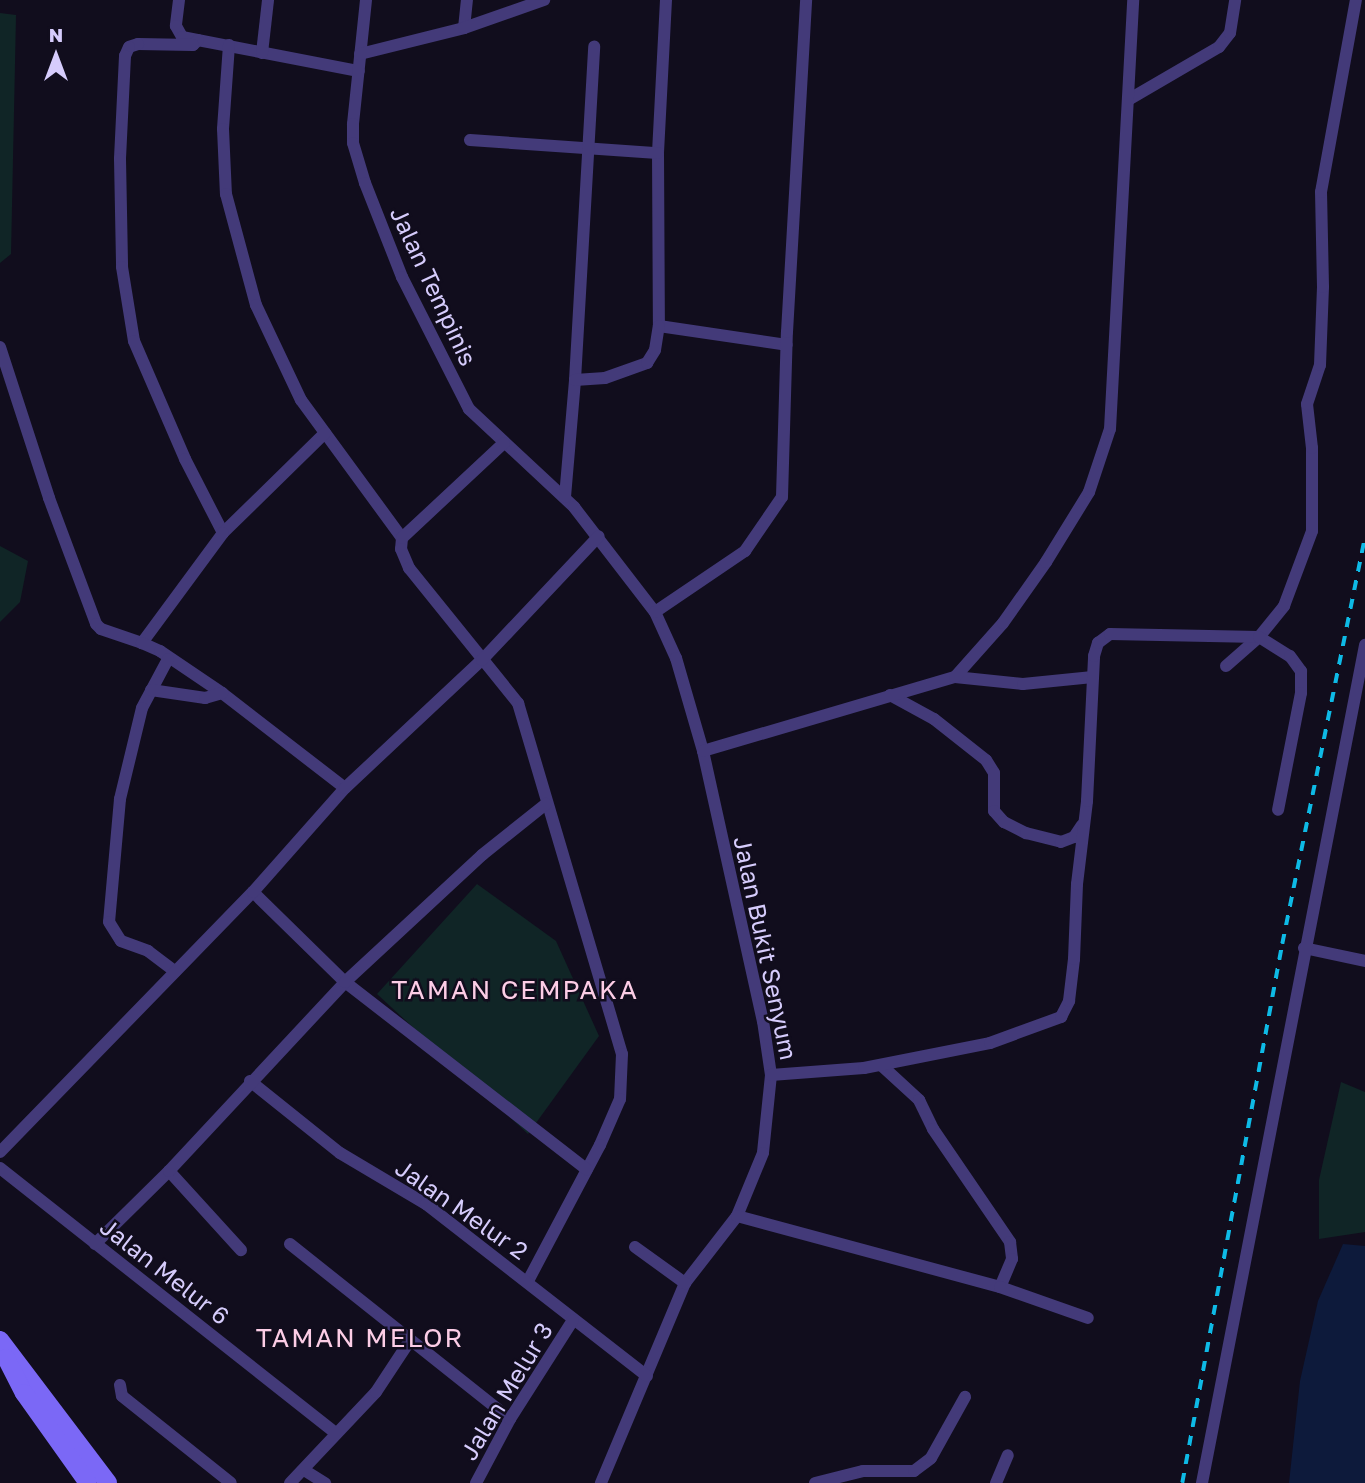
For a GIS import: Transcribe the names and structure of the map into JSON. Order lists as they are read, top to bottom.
{
  "streets": {
    "street": [
      "Jalan Tempinis",
      "Jalan Bukit Senyum",
      "Jalan Melur 2",
      "Jalan Melur 6",
      "Jalan Melur 3"
    ]
  },
  "crossings": [
    ["Jalan Tempinis", "Jalan Bukit Senyum"],
    ["Jalan Bukit Senyum", "Jalan Melur 2"],
    ["Jalan Melur 2", "Jalan Melur 3"]
  ],
  "districts": ["TAMAN CEMPAKA", "TAMAN MELOR"],
  "north": "top"
}
